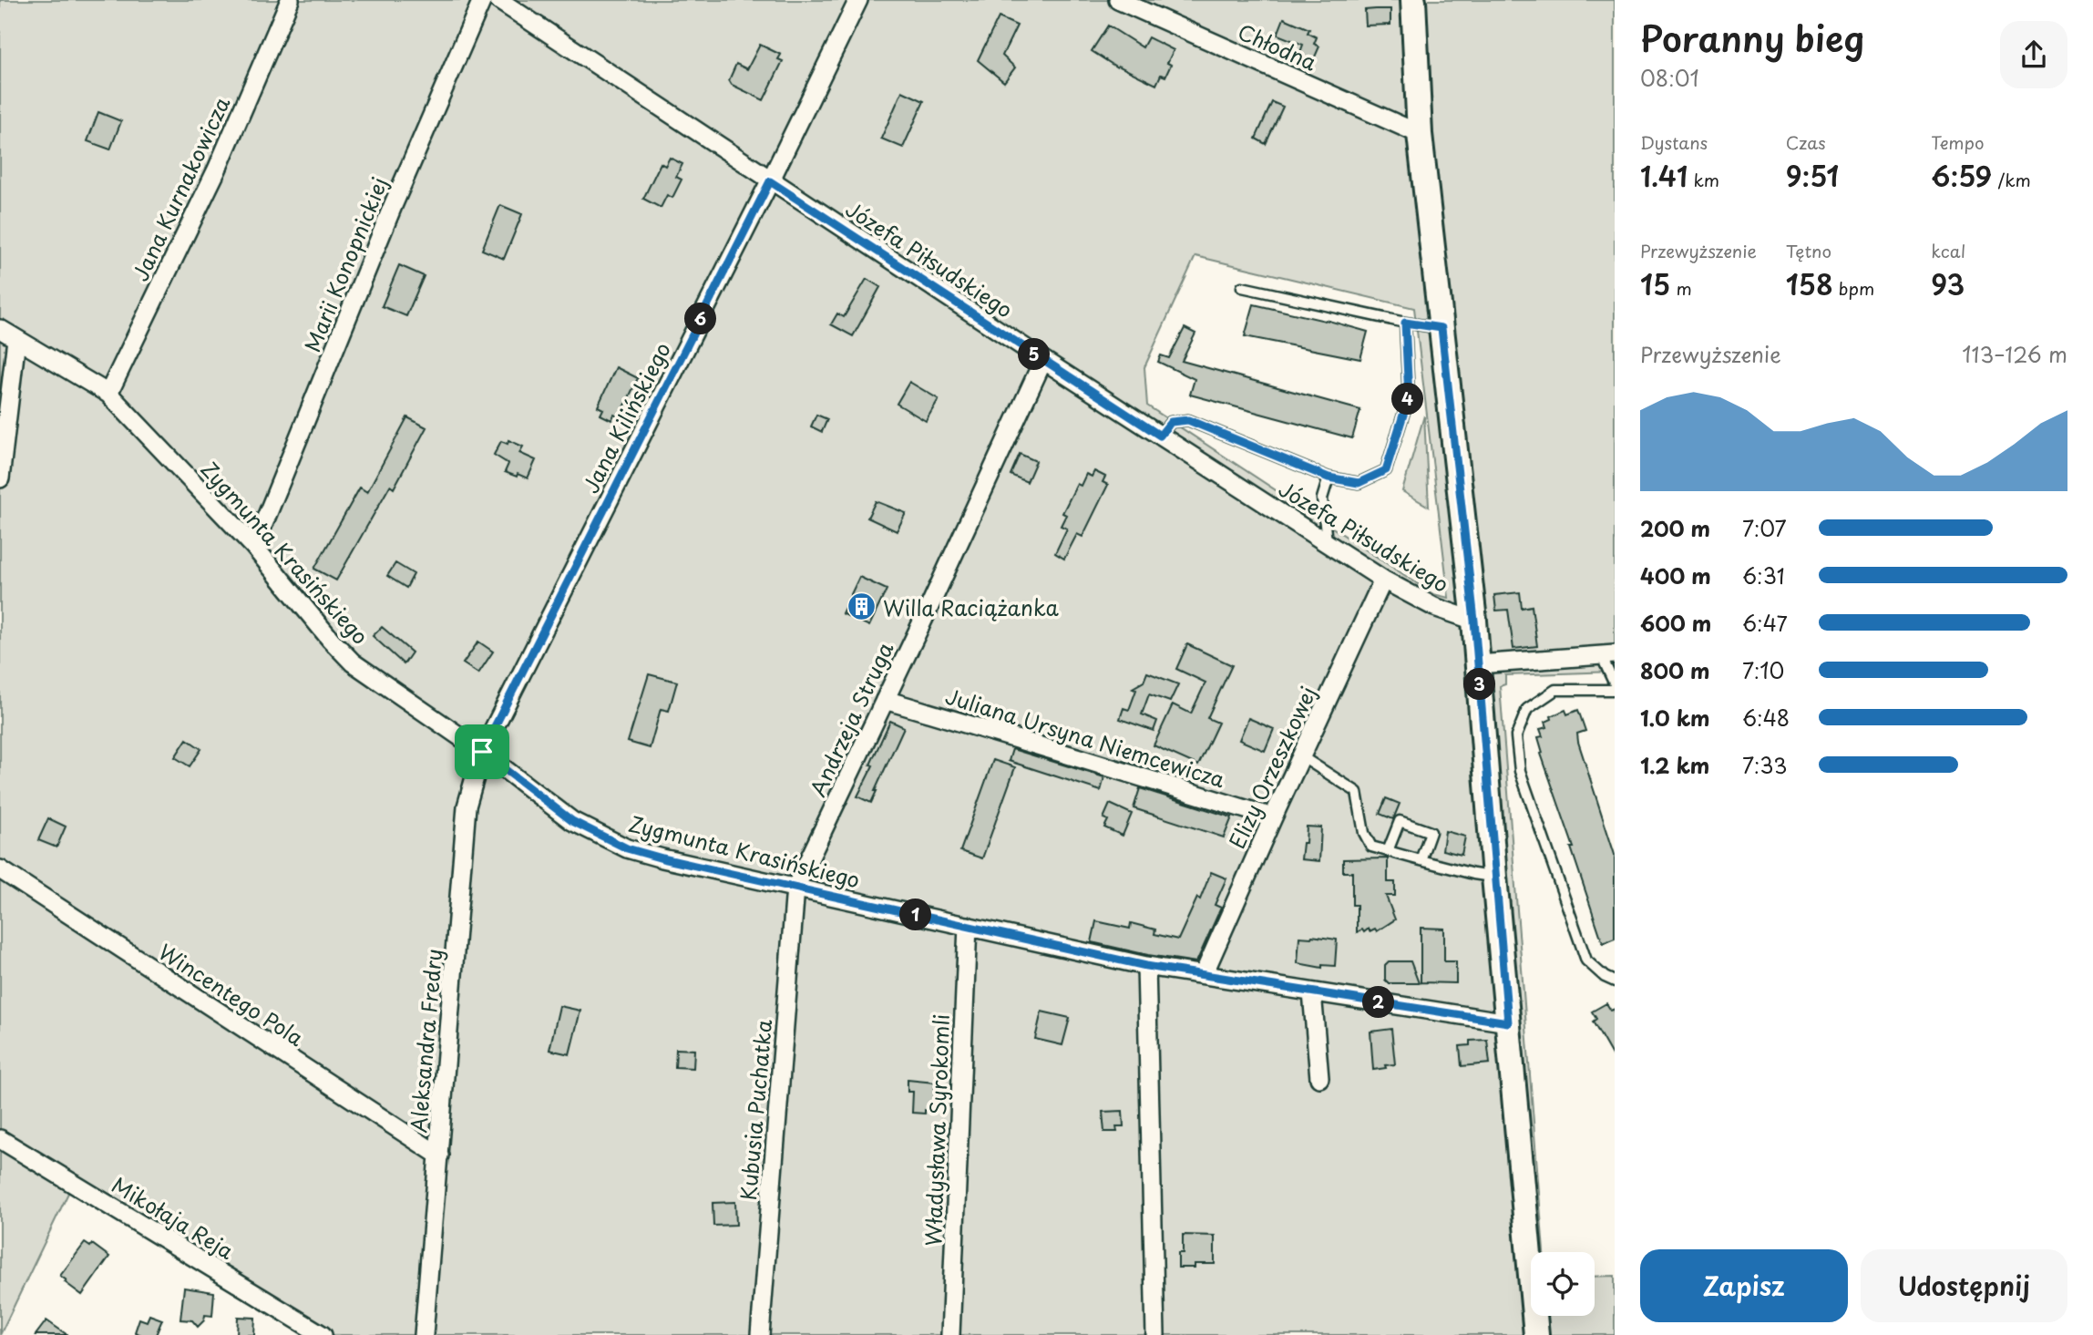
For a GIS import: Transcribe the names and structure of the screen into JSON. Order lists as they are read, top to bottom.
{
  "streets": {
    "street": [
      "Chłodna",
      "Jana Kurnakowicza",
      "Józefa Piłsudskiego",
      "Marii Konopnickiej",
      "Jana Kilińskiego",
      "Zygmunta Krasińskiego",
      "Andrzeja Struga",
      "Juliana Ursyna Niemcewicza",
      "Elizy Orzeszkowej",
      "Wincentego Pola",
      "Aleksandra Fredry",
      "Kubusia Puchatka",
      "Władysława Syrokomli",
      "Mikołaja Reja"
    ]
  },
  "crossings": [
    ["Jana Kurnakowicza", "Zygmunta Krasińskiego"],
    ["Józefa Piłsudskiego", "Jana Kilińskiego"],
    ["Józefa Piłsudskiego", "Andrzeja Struga"],
    ["Józefa Piłsudskiego", "Elizy Orzeszkowej"],
    ["Marii Konopnickiej", "Zygmunta Krasińskiego"],
    ["Jana Kilińskiego", "Zygmunta Krasińskiego"],
    ["Jana Kilińskiego", "Aleksandra Fredry"],
    ["Zygmunta Krasińskiego", "Andrzeja Struga"],
    ["Zygmunta Krasińskiego", "Elizy Orzeszkowej"],
    ["Zygmunta Krasińskiego", "Aleksandra Fredry"],
    ["Zygmunta Krasińskiego", "Kubusia Puchatka"],
    ["Zygmunta Krasińskiego", "Władysława Syrokomli"],
    ["Andrzeja Struga", "Juliana Ursyna Niemcewicza"],
    ["Andrzeja Struga", "Kubusia Puchatka"],
    ["Juliana Ursyna Niemcewicza", "Elizy Orzeszkowej"],
    ["Wincentego Pola", "Aleksandra Fredry"]
  ],
  "places": {
    "building": ["Willa Raciążanka"]
  },
  "page": {
    "heading": ["Poranny bieg", "08:01"],
    "stats": [
      ["Dystans", "1.41 km"],
      ["Czas", "9:51"],
      ["Tempo", "6:59 /km"],
      ["Przewyższenie", "15 m"],
      ["Tętno", "158 bpm"],
      ["kcal", "93"]
    ],
    "pins": [
      "6",
      "5",
      "4",
      "3",
      "1",
      "2"
    ],
    "chart": ["Przewyższenie", "113–126 m"],
    "list": [
      {
        "name": "200 m",
        "note": "7:07"
      },
      {
        "name": "400 m",
        "note": "6:31"
      },
      {
        "name": "600 m",
        "note": "6:47"
      },
      {
        "name": "800 m",
        "note": "7:10"
      },
      {
        "name": "1.0 km",
        "note": "6:48"
      },
      {
        "name": "1.2 km",
        "note": "7:33"
      }
    ],
    "buttons": ["Zapisz", "Udostępnij"]
  }
}
